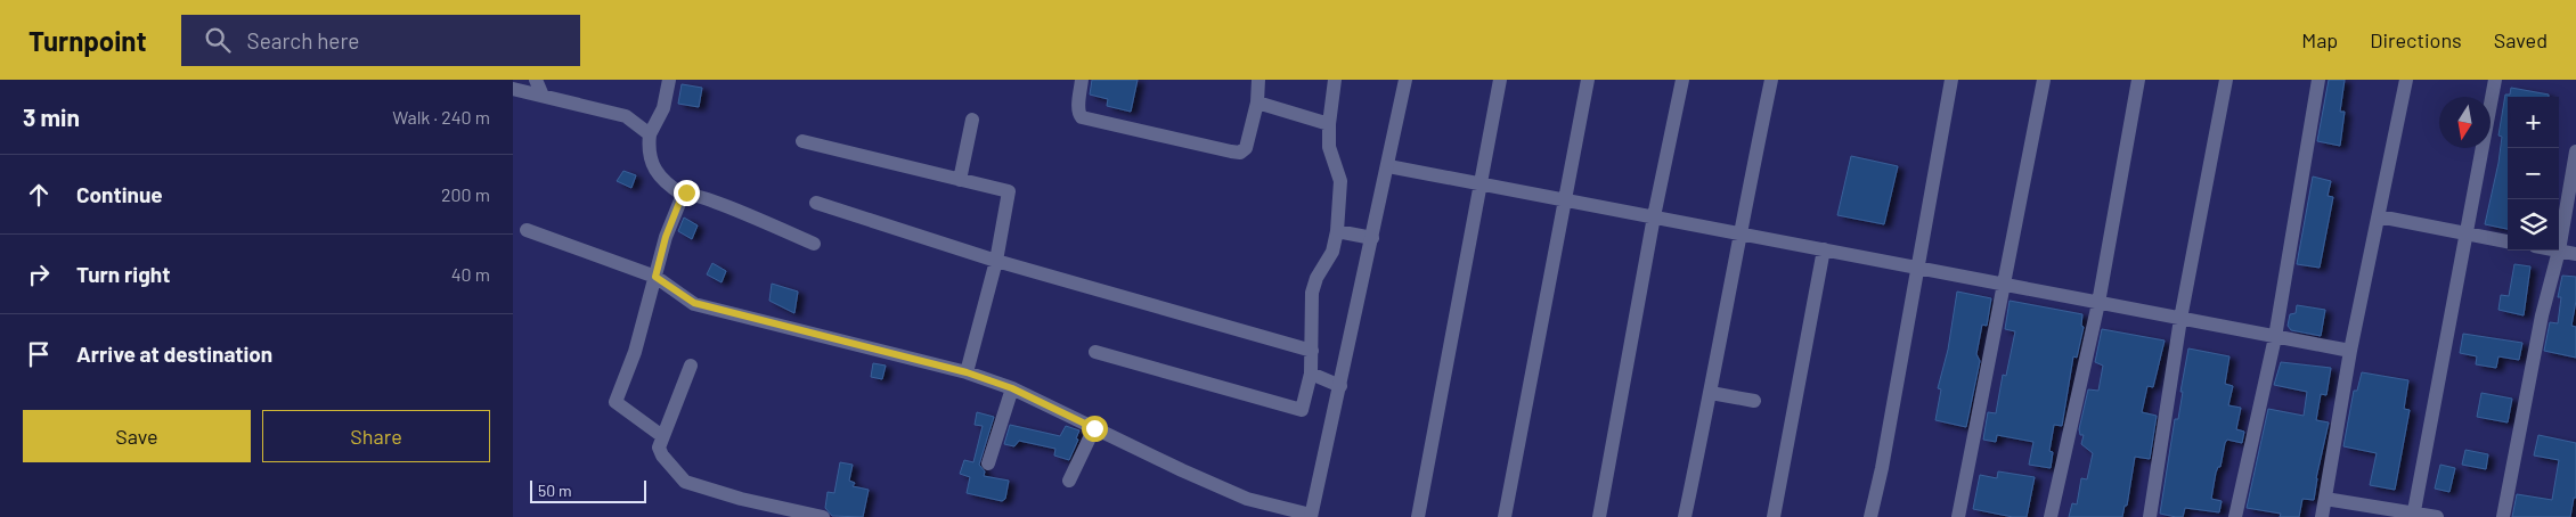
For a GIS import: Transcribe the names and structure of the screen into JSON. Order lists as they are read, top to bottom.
{
  "scale_bar": "50 m",
  "north": "bottom",
  "page": {
    "header": "Turnpoint",
    "search": "Search here",
    "nav": ["Map", "Directions", "Saved"],
    "heading": ["3 min", "Walk · 240 m"],
    "map_buttons": ["+", "−"],
    "list": [
      ["Continue", "200 m"],
      ["Turn right", "40 m"],
      "Arrive at destination"
    ],
    "buttons": ["Save", "Share"],
    "scale": "50 m"
  }
}
